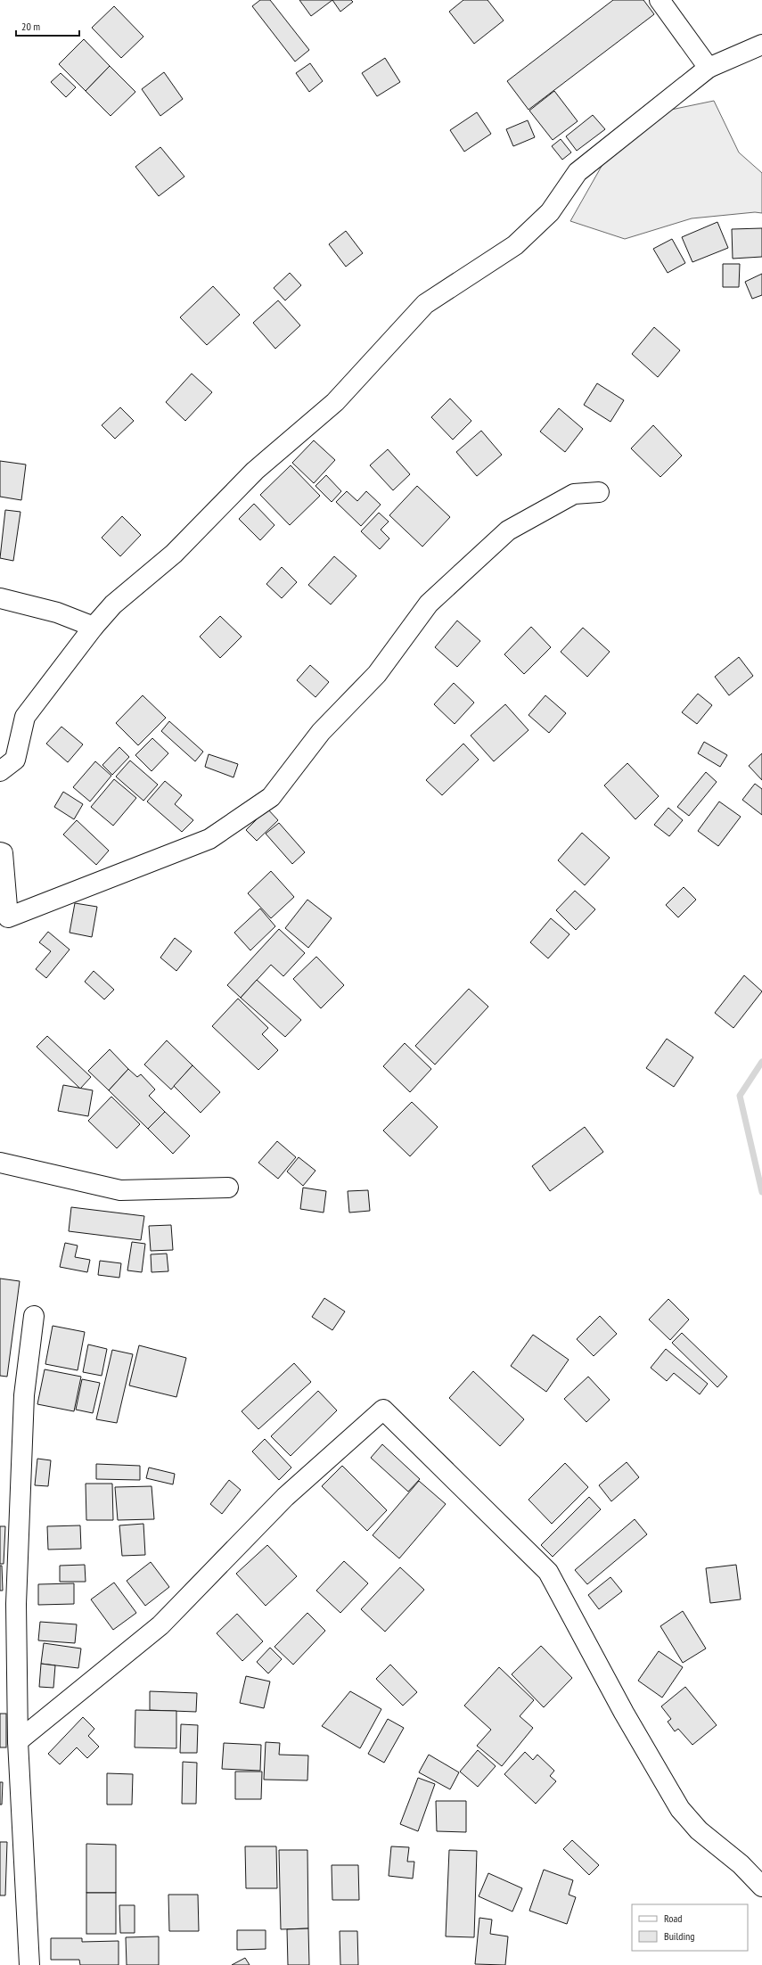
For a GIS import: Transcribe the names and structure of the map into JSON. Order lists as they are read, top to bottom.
{
  "legend": ["Road", "Building"],
  "scale_bar": "20 m"
}
